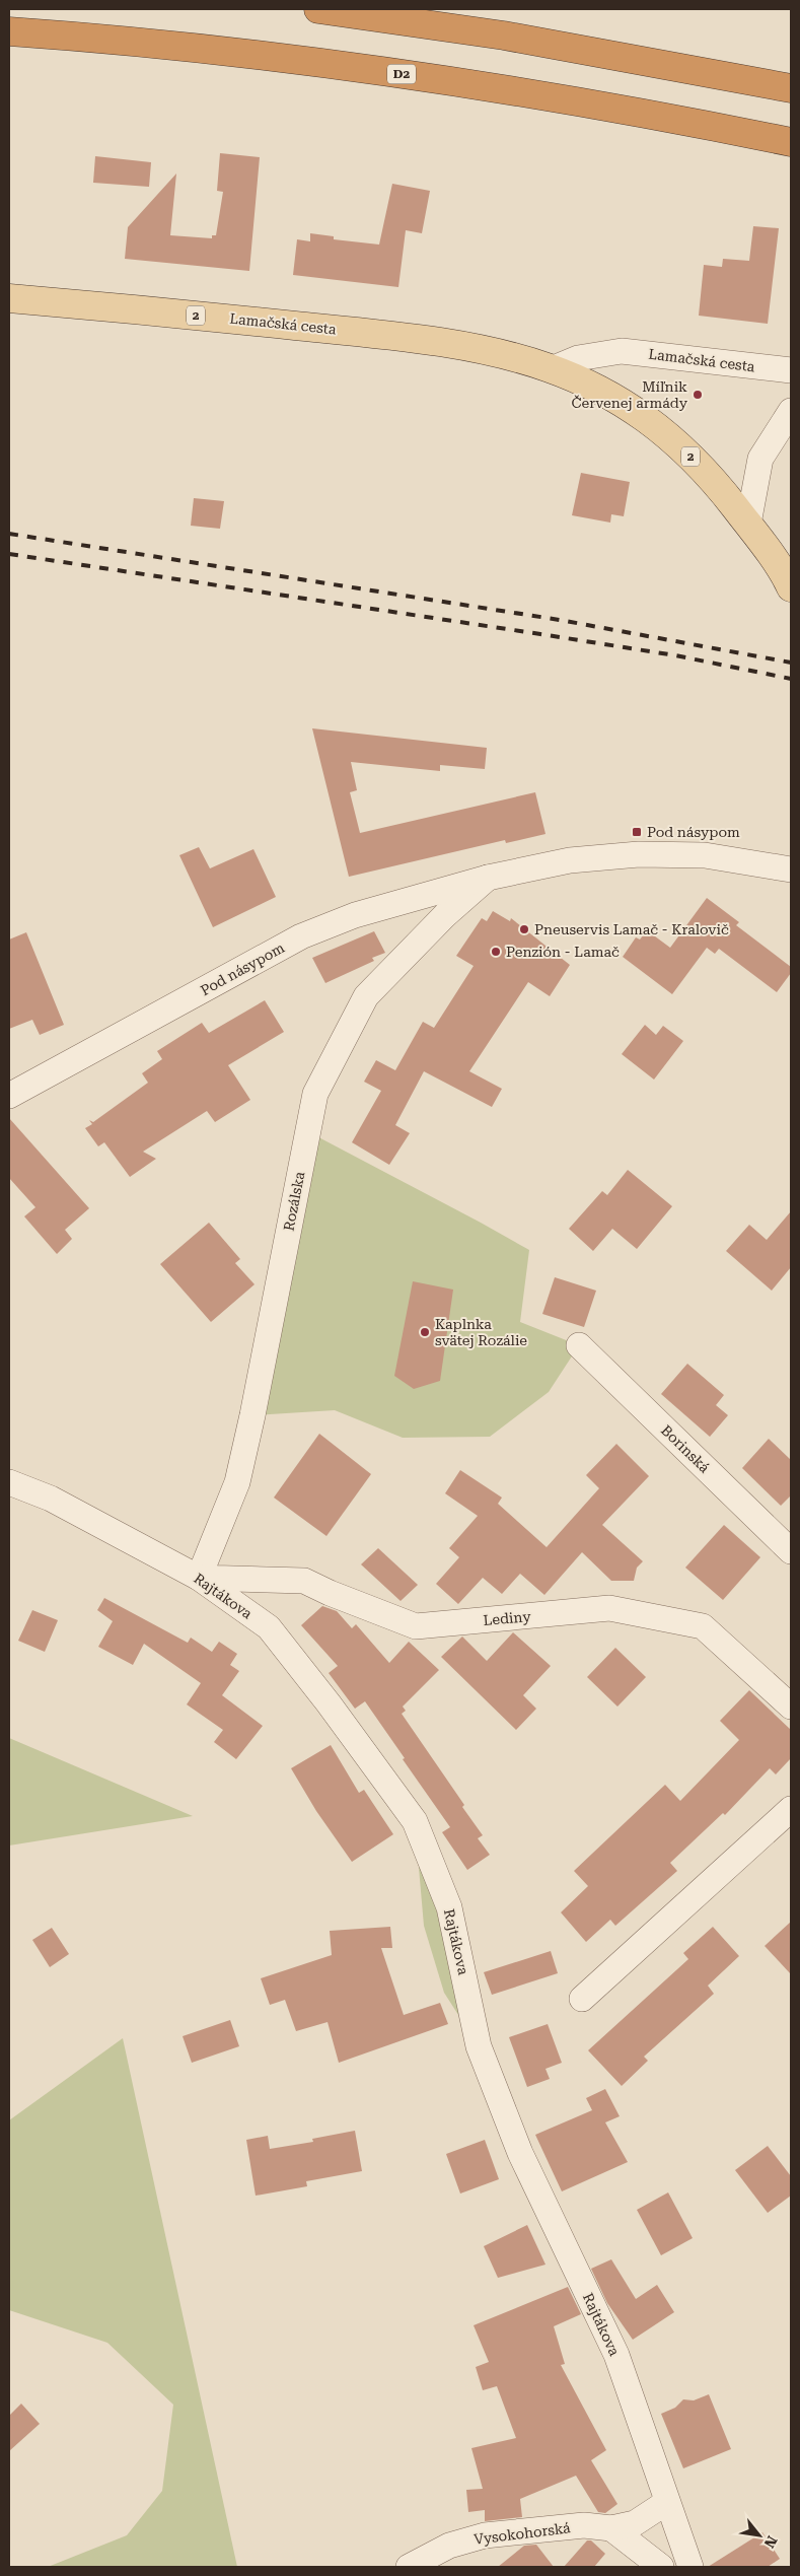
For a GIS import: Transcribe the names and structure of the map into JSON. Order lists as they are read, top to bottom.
{
  "streets": {
    "highway": ["D2"],
    "main road": ["2", "Lamačská cesta"],
    "street": [
      "Pod násypom",
      "Rozálska",
      "Borinská",
      "Rajtákova",
      "Lediny",
      "Vysokohorská"
    ]
  },
  "crossings": [
    ["Pod násypom", "Rozálska"],
    ["Rozálska", "Rajtákova"],
    ["Rozálska", "Lediny"],
    ["Rajtákova", "Lediny"],
    ["Rajtákova", "Vysokohorská"]
  ],
  "places": {
    "other": [
      "Míľnik Červenej armády",
      "Pneuservis Lamač - Kralovič",
      "Penzión - Lamač",
      "Kaplnka svätej Rozálie"
    ],
    "transit": ["Pod násypom"]
  },
  "north": "bottom right"
}
